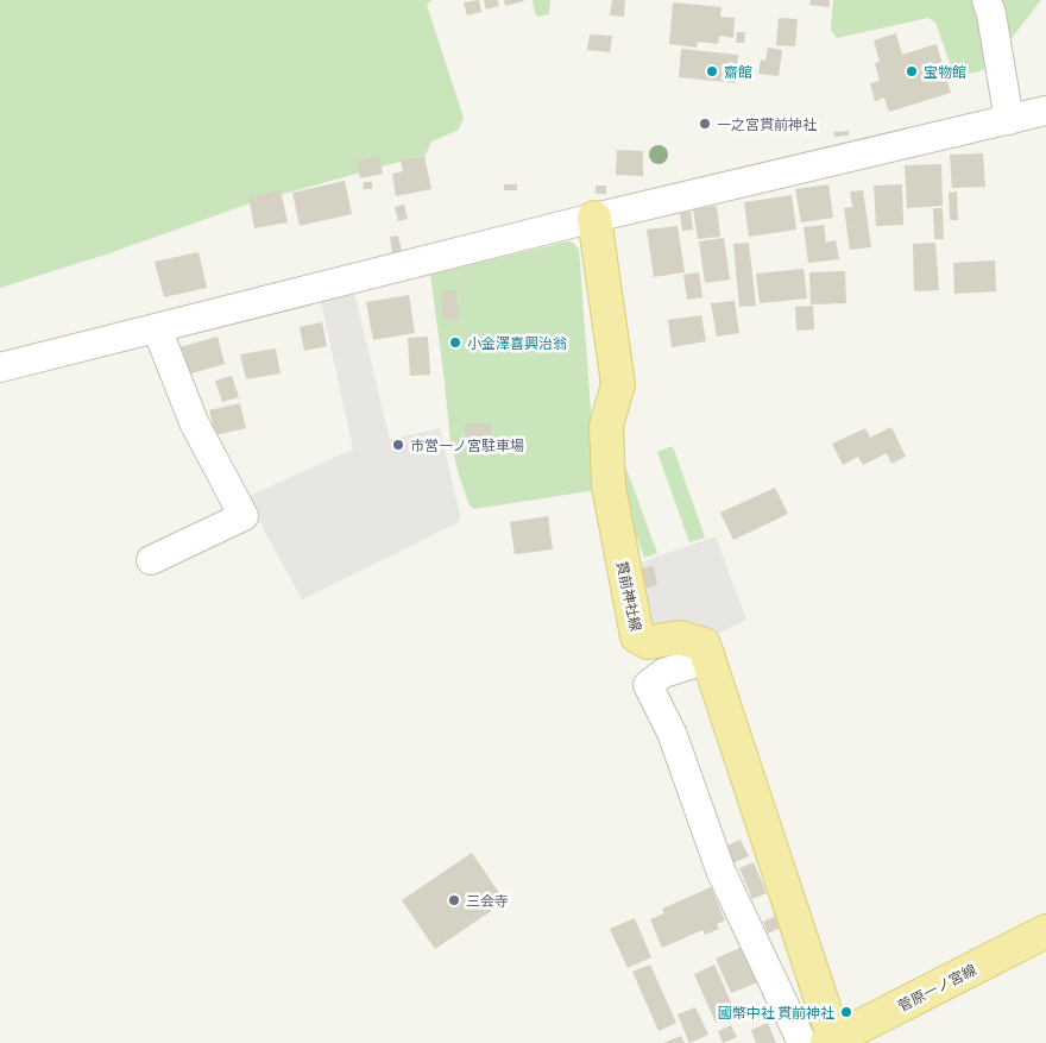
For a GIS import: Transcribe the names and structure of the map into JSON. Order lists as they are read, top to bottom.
{
  "streets": {
    "main road": ["貫前神社線", "菅原一ノ宮線"]
  },
  "crossings": [
    ["貫前神社線", "菅原一ノ宮線"]
  ],
  "places": [
    "齋館",
    "宝物館",
    "一之宮貫前神社",
    "小金澤喜興治翁",
    "市営一ノ宮駐車場",
    "三会寺",
    "國幣中社 貫前神社"
  ]
}
